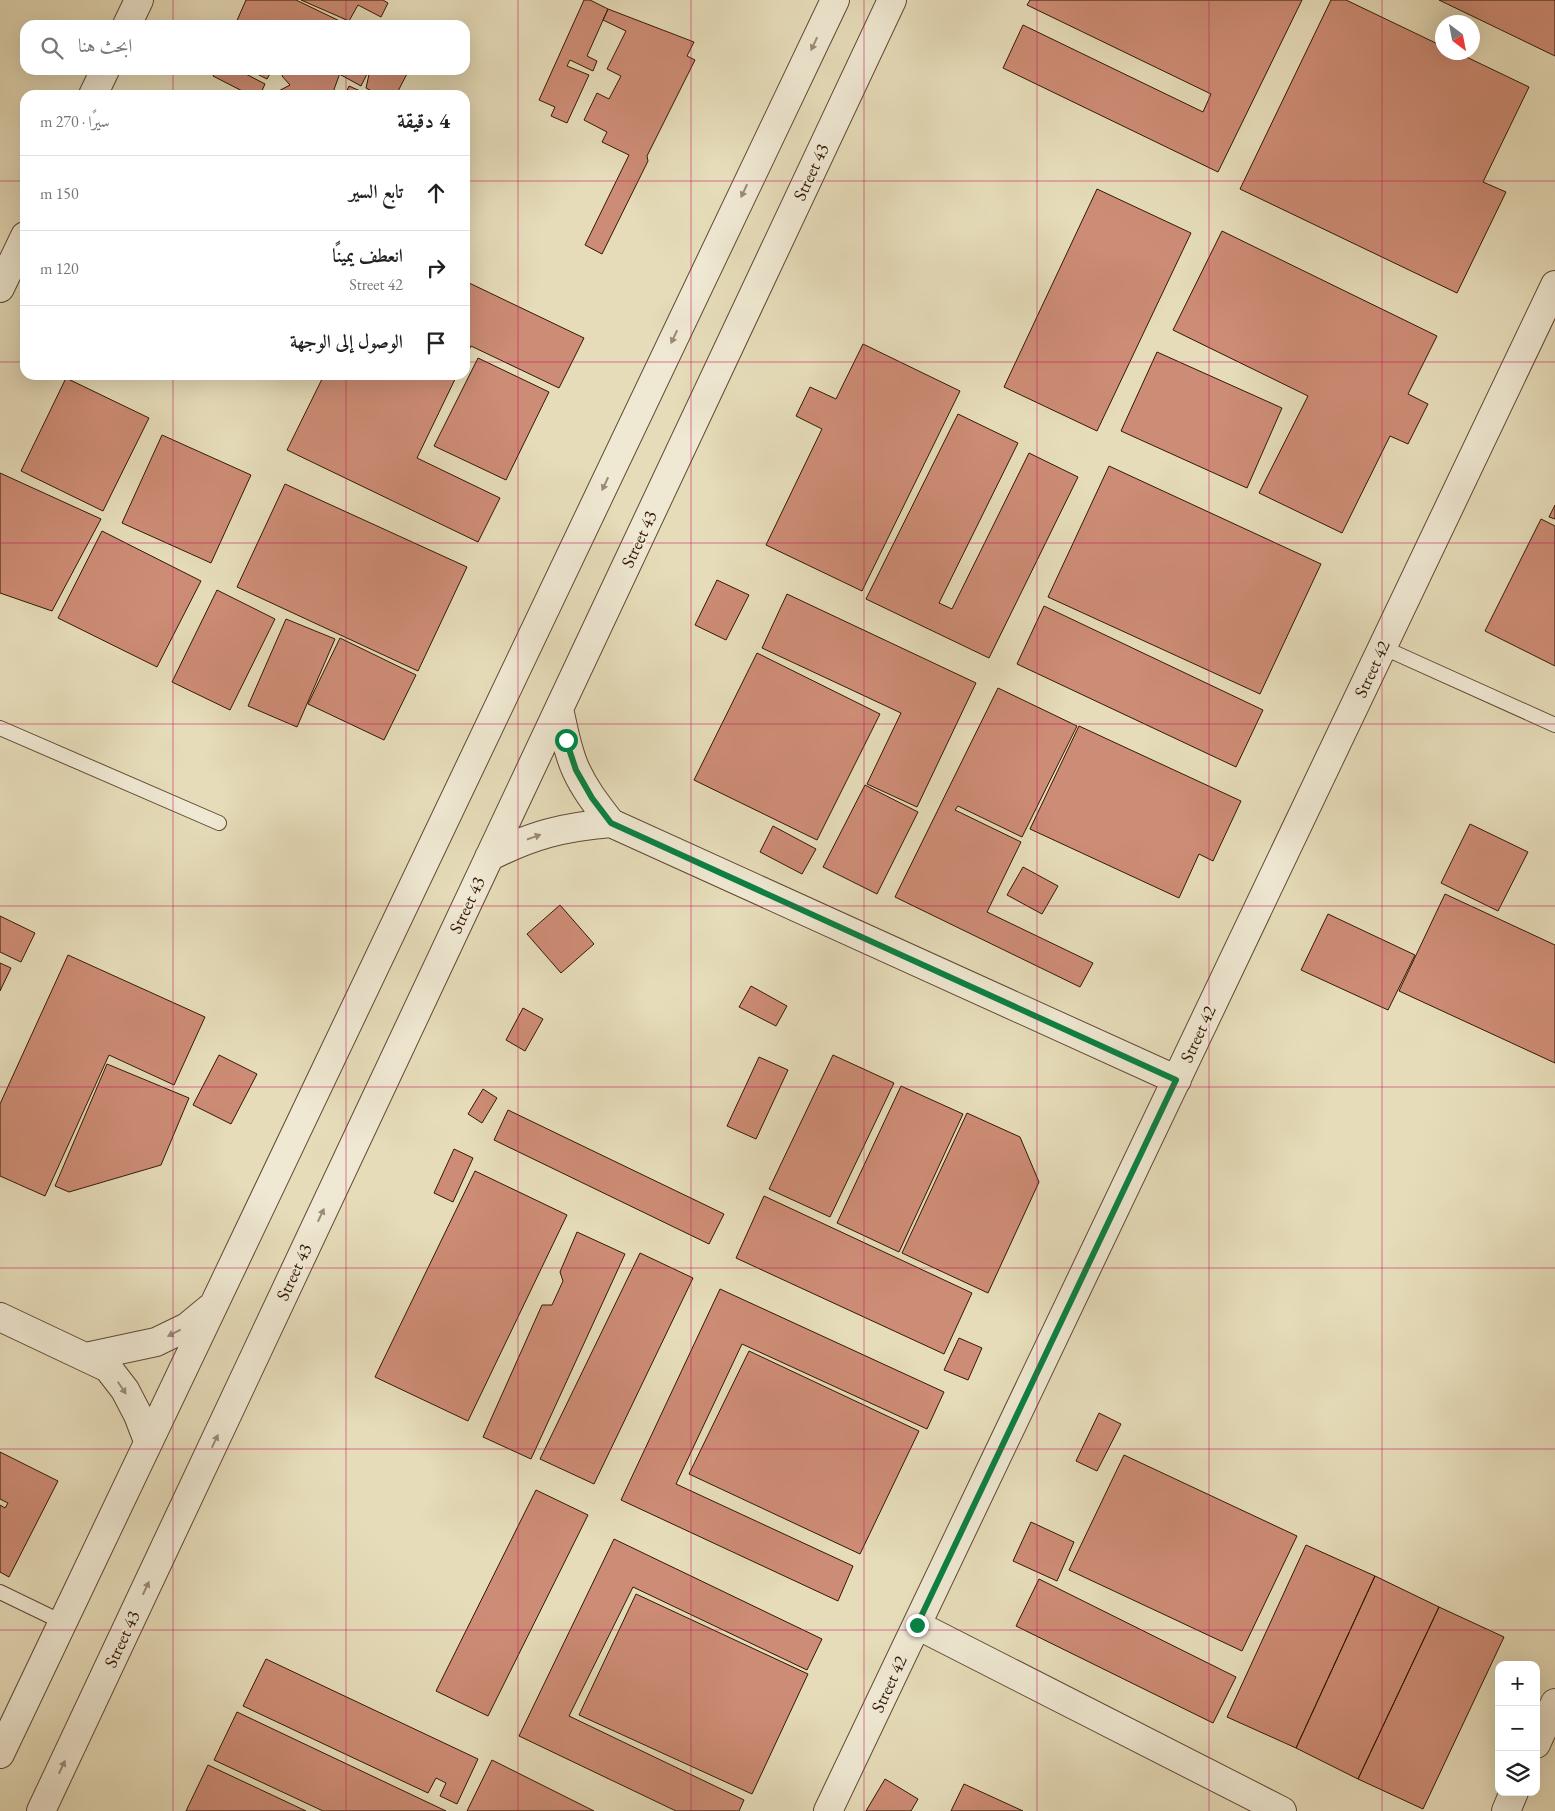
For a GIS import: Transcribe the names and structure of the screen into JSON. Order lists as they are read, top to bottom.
{
  "streets": {
    "street": ["Street 43", "Street 42"]
  },
  "north": "bottom right",
  "page": {
    "search": "ابحث هنا",
    "heading": ["4 دقيقة", "سيرًا · 270 m"],
    "list": [
      ["تابع السير", "150 m"],
      ["انعطف يمينًا", "Street 42", "120 m"],
      "الوصول إلى الوجهة"
    ],
    "map_buttons": ["+", "−"]
  }
}
